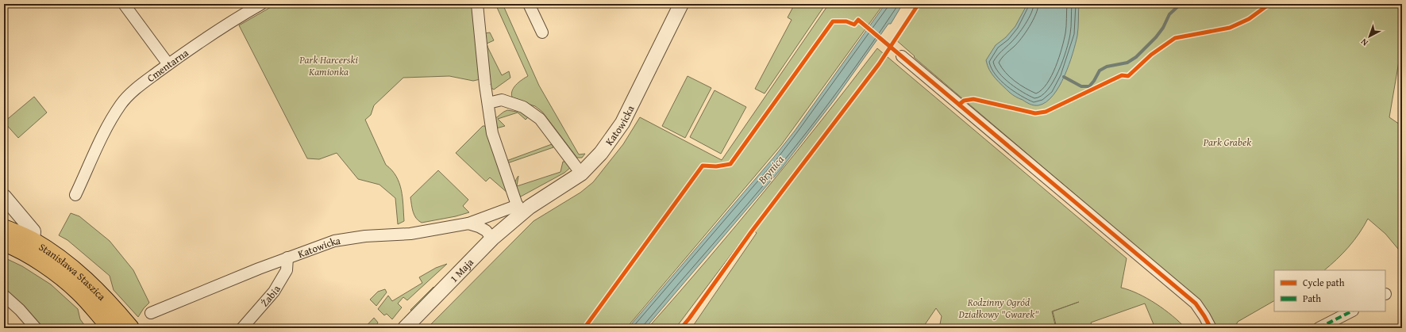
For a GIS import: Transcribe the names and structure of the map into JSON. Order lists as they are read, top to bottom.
{
  "streets": {
    "main road": ["Stanisława Staszica"],
    "street": [
      "Cmentarna",
      "Katowicka",
      "1 Maja",
      "Żabia"
    ]
  },
  "crossings": [
    ["Katowicka", "1 Maja"],
    ["Katowicka", "Żabia"]
  ],
  "water": ["Brynica"],
  "parks": ["Park Harcerski Kamionka", "Park Grabek", "Rodzinny Ogród Działkowy \"Gwarek\""],
  "legend": ["Cycle path", "Path"],
  "north": "bottom left"
}
